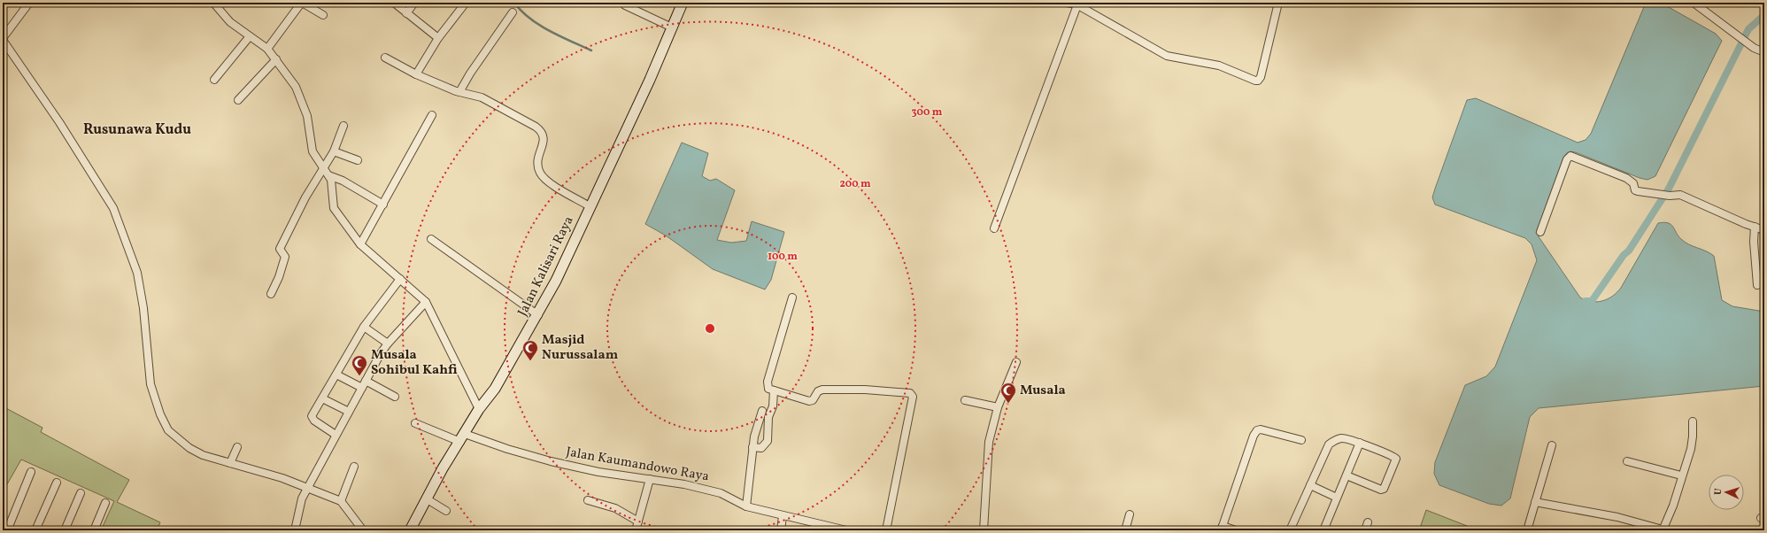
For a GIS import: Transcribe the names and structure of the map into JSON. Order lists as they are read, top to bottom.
{
  "streets": {
    "street": ["Jalan Kalisari Raya", "Jalan Kaumandowo Raya"]
  },
  "crossings": [
    ["Jalan Kalisari Raya", "Jalan Kaumandowo Raya"]
  ],
  "districts": ["Rusunawa Kudu"],
  "places": {
    "mosque": ["Masjid Nurussalam", "Musala Sohibul Kahfi", "Musala"]
  },
  "north": "left",
  "rings": ["300 m", "200 m", "100 m"]
}
